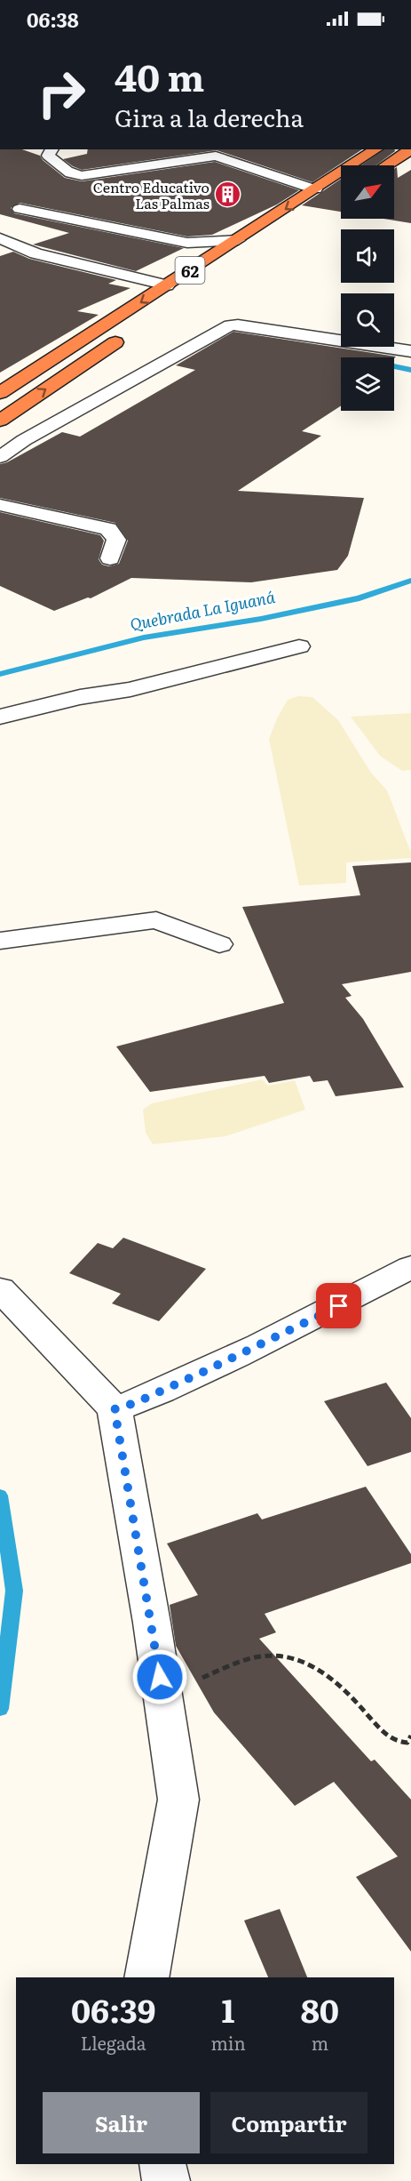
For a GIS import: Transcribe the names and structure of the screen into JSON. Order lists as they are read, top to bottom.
{
  "streets": {
    "highway": ["62"]
  },
  "water": ["Quebrada La Iguaná"],
  "places": {
    "building": ["Centro Educativo Las Palmas"]
  },
  "north": "top right",
  "page": {
    "status": "06:38",
    "turn": ["40 m", "Gira a la derecha"],
    "eta": [
      "06:39",
      "Llegada",
      "1",
      "min",
      "80",
      "m"
    ],
    "buttons": ["Salir", "Compartir"]
  }
}
